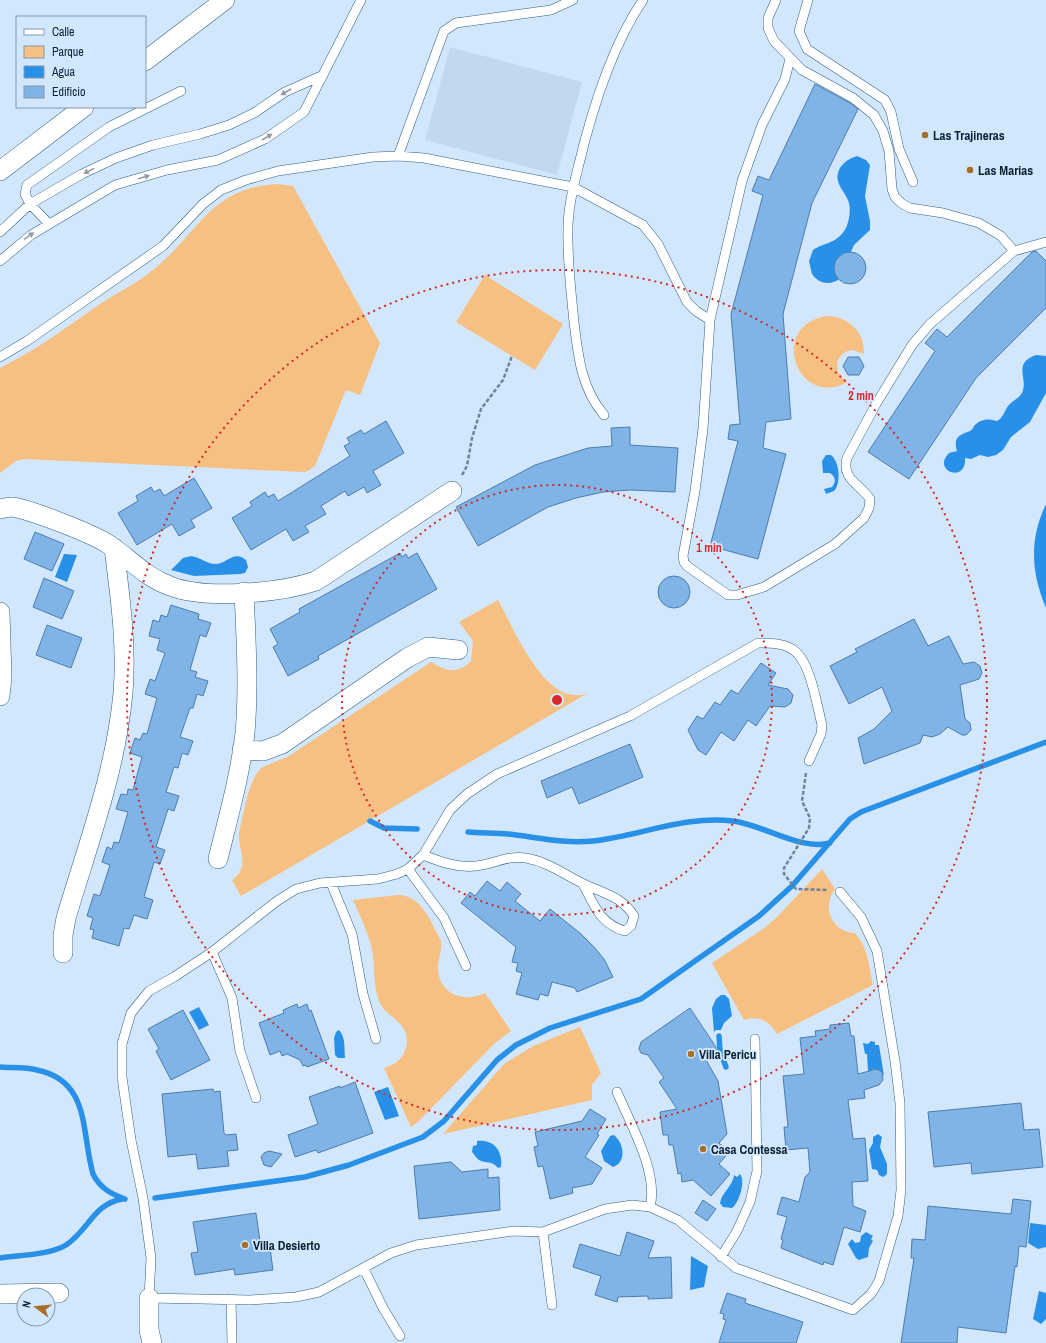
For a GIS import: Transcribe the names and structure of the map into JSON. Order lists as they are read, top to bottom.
{
  "places": [
    "Las Trajineras",
    "Las Marias",
    "Villa Pericu",
    "Casa Contessa",
    "Villa Desierto"
  ],
  "legend": [
    "Calle",
    "Parque",
    "Agua",
    "Edificio"
  ],
  "north": "left",
  "rings": ["2 min", "1 min"]
}
